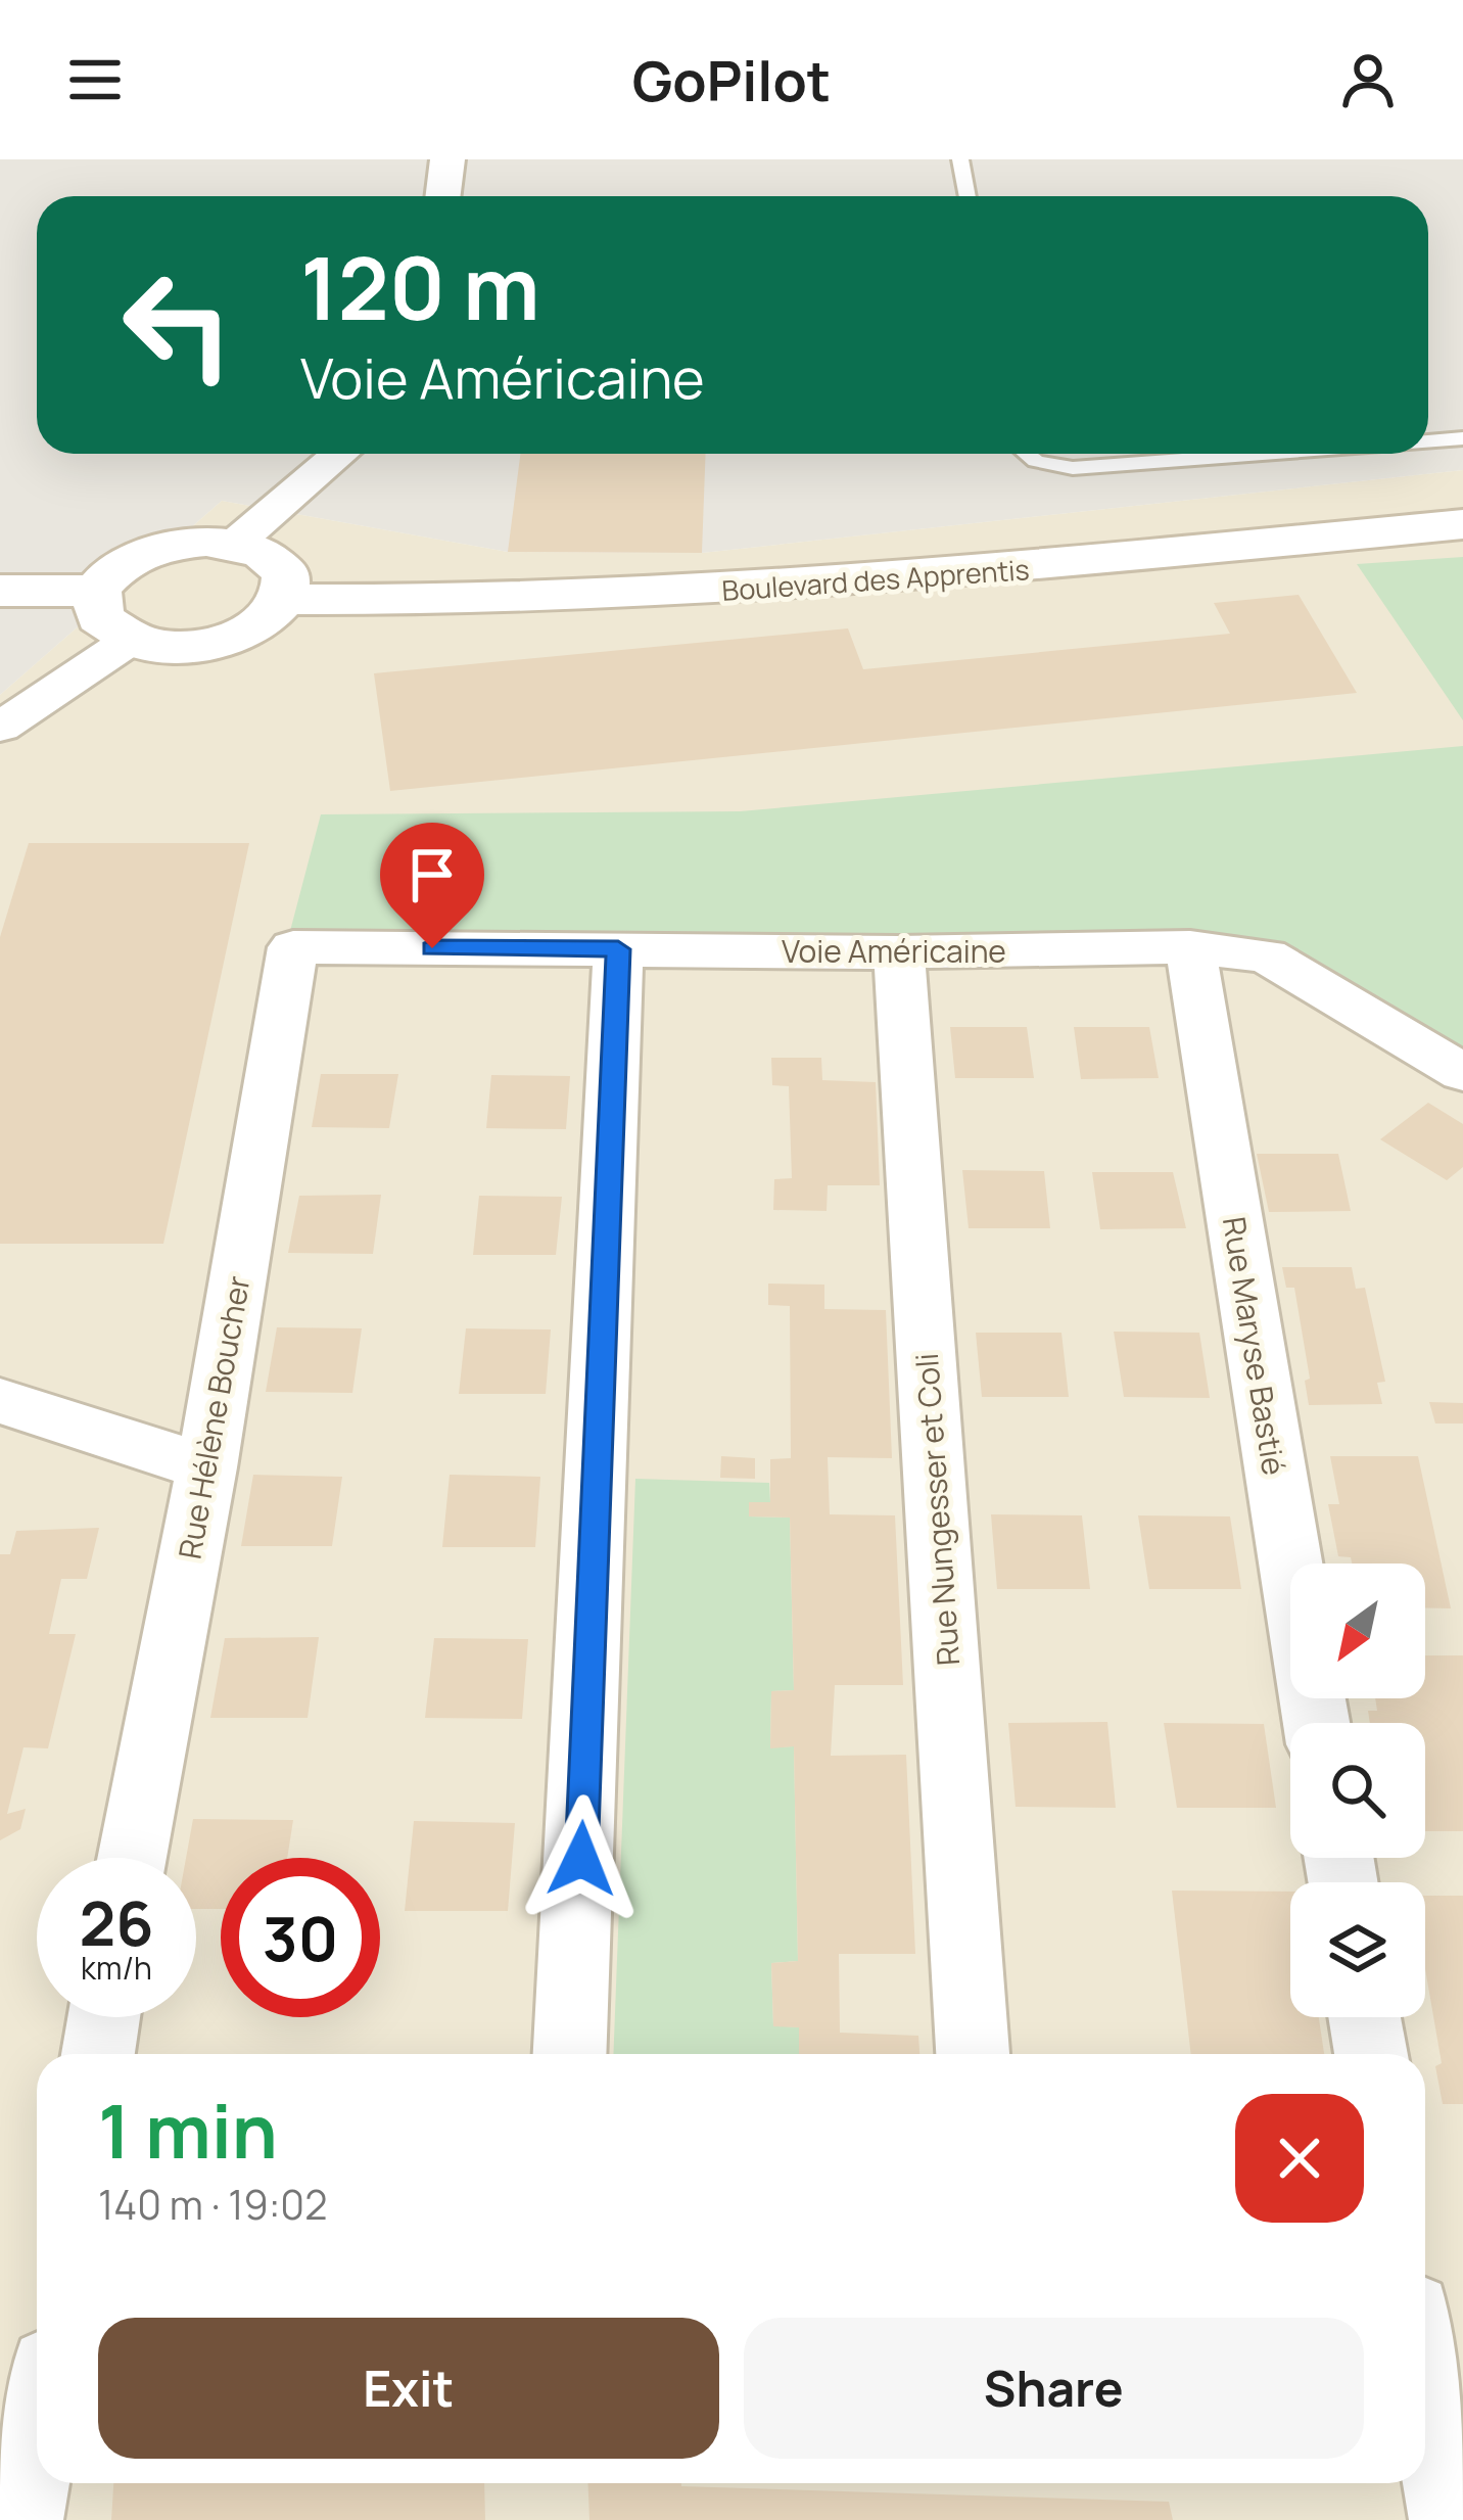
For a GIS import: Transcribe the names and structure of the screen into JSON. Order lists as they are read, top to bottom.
{
  "streets": {
    "main road": ["Boulevard des Apprentis"],
    "street": [
      "Voie Américaine",
      "Rue Maryse Bastié",
      "Rue Hélène Boucher",
      "Rue Nungesser et Coli"
    ]
  },
  "crossings": [
    ["Voie Américaine", "Rue Maryse Bastié"],
    ["Voie Américaine", "Rue Hélène Boucher"],
    ["Voie Américaine", "Rue Nungesser et Coli"]
  ],
  "north": "bottom left",
  "page": {
    "header": "GoPilot",
    "turn": ["120 m", "Voie Américaine"],
    "speed": "26 km/h",
    "limit": "30",
    "heading": ["1 min", "140 m · 19:02"],
    "buttons": ["Exit", "Share"]
  }
}
